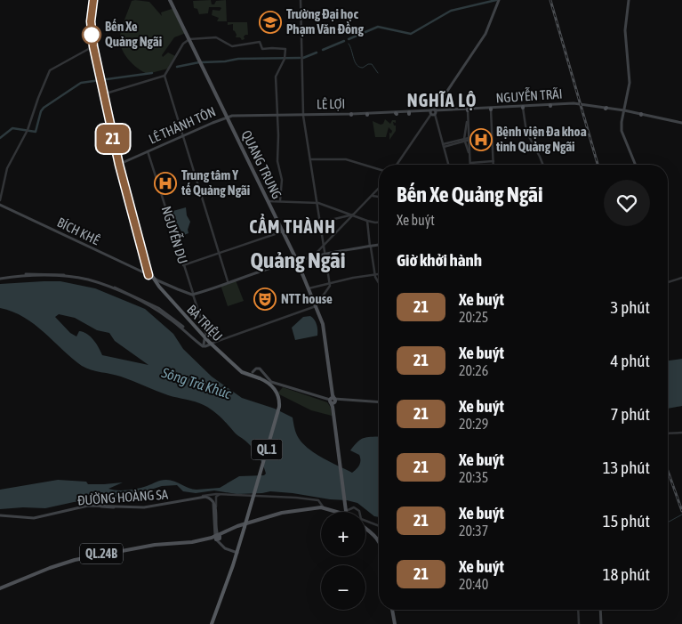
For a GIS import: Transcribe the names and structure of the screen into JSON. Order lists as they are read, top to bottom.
{
  "streets": {
    "highway": ["BÀ TRIỆU", "QL.1"],
    "main road": [
      "NGUYỄN TRÃI",
      "LÊ LỢI",
      "LÊ THÁNH TÔN",
      "QUANG TRUNG",
      "BÍCH KHÊ",
      "ĐƯỜNG HOÀNG SA",
      "QL.24B"
    ],
    "street": ["NGUYỄN DU"]
  },
  "crossings": [
    ["NGUYỄN TRÃI", "LÊ LỢI"],
    ["LÊ LỢI", "LÊ THÁNH TÔN"],
    ["LÊ LỢI", "QUANG TRUNG"],
    ["LÊ THÁNH TÔN", "QUANG TRUNG"],
    ["LÊ THÁNH TÔN", "NGUYỄN DU"],
    ["LÊ THÁNH TÔN", "QL.1"],
    ["QUANG TRUNG", "BÀ TRIỆU"],
    ["BÍCH KHÊ", "BÀ TRIỆU"],
    ["BÍCH KHÊ", "QL.1"],
    ["NGUYỄN DU", "BÀ TRIỆU"],
    ["BÀ TRIỆU", "QL.1"],
    ["ĐƯỜNG HOÀNG SA", "QL.24B"]
  ],
  "districts": ["NGHĨA LỘ", "CẨM THÀNH", "Quảng Ngãi"],
  "water": ["Sông Trà Khúc"],
  "places": {
    "school or university": ["Trường Đại học Phạm Văn Đồng"],
    "other": ["Bến Xe Quảng Ngãi"],
    "hospital": ["Bệnh viện Đa khoa tỉnh Quảng Ngãi", "Trung tâm Y tế Quảng Ngãi"],
    "theatre": ["NTT house"]
  },
  "lines": ["bus line 21"],
  "page": {
    "on_map": "21",
    "heading": [
      ["Bến Xe Quảng Ngãi", "Xe buýt"],
      "Giờ khởi hành"
    ],
    "list": [
      {
        "mark": "21",
        "name": "Xe buýt",
        "note": "20:25",
        "value": "3 phút"
      },
      {
        "mark": "21",
        "name": "Xe buýt",
        "note": "20:26",
        "value": "4 phút"
      },
      {
        "mark": "21",
        "name": "Xe buýt",
        "note": "20:29",
        "value": "7 phút"
      },
      {
        "mark": "21",
        "name": "Xe buýt",
        "note": "20:35",
        "value": "13 phút"
      },
      {
        "mark": "21",
        "name": "Xe buýt",
        "note": "20:37",
        "value": "15 phút"
      },
      {
        "mark": "21",
        "name": "Xe buýt",
        "note": "20:40",
        "value": "18 phút"
      }
    ],
    "map_buttons": ["+", "−"]
  }
}
